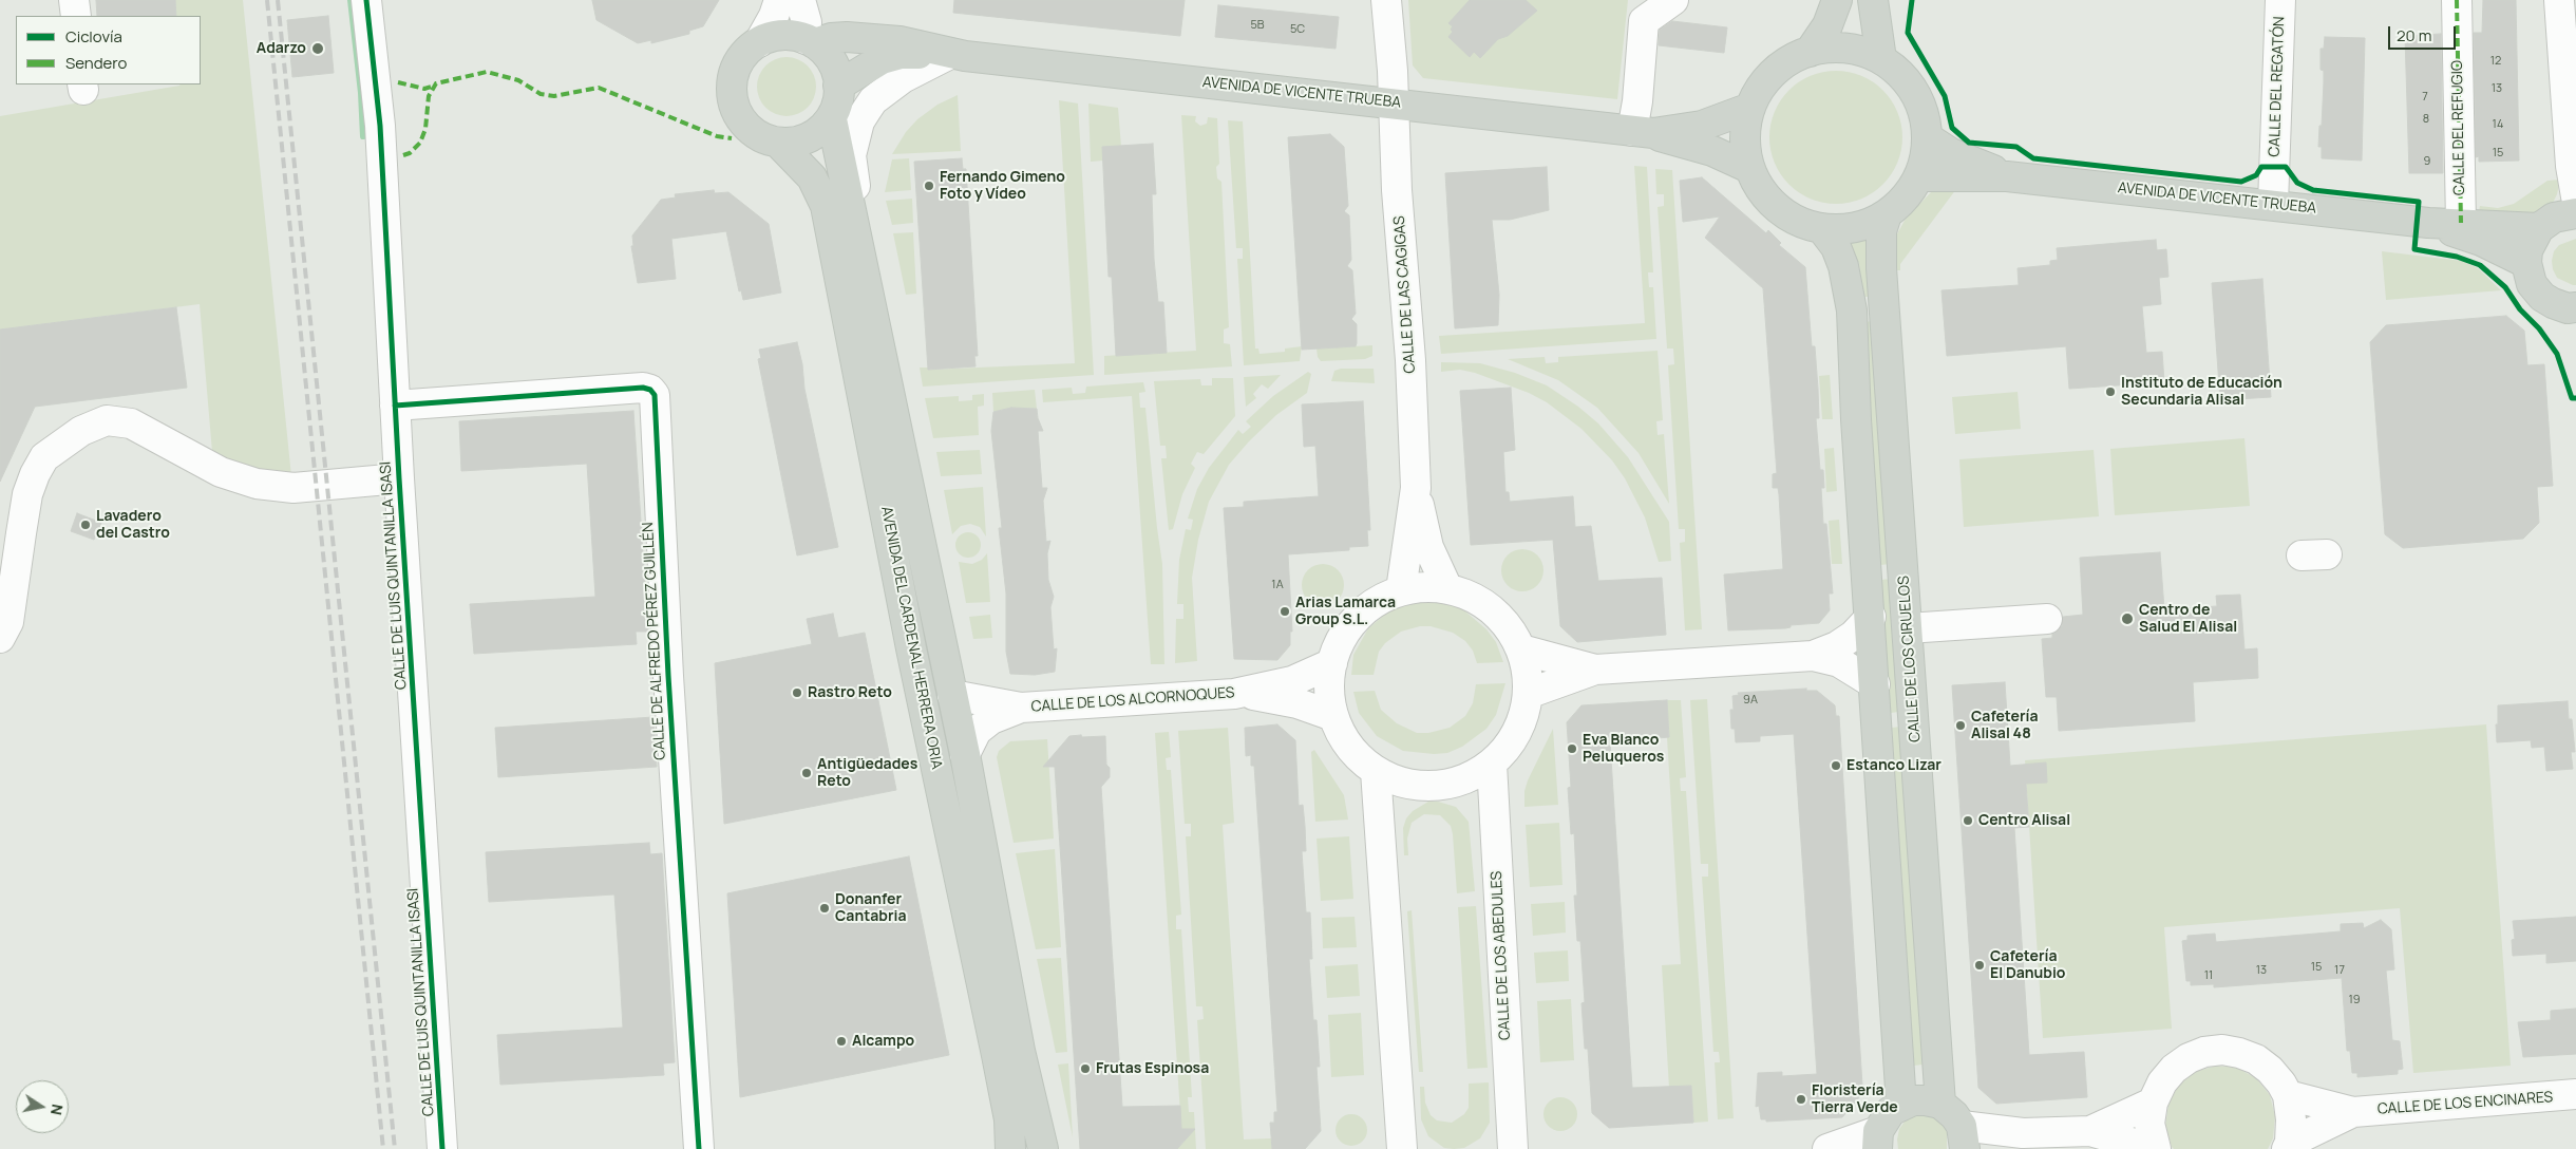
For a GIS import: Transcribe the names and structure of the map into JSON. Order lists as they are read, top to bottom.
{
  "streets": {
    "main road": ["AVENIDA DE VICENTE TRUEBA", "AVENIDA DEL CARDENAL HERRERA ORIA", "CALLE DE LOS CIRUELOS"],
    "street": [
      "CALLE DEL REGATÓN",
      "CALLE DEL REFUGIO",
      "CALLE DE LAS CAGIGAS",
      "CALLE DE LUIS QUINTANILLA ISASI",
      "CALLE DE ALFREDO PÉREZ GUILLÉN",
      "CALLE DE LOS ALCORNOQUES",
      "CALLE DE LOS ABEDULES",
      "CALLE DE LOS ENCINARES"
    ]
  },
  "crossings": [
    ["CALLE DEL REGATÓN", "AVENIDA DE VICENTE TRUEBA"],
    ["AVENIDA DE VICENTE TRUEBA", "CALLE DEL REFUGIO"],
    ["AVENIDA DE VICENTE TRUEBA", "CALLE DE LAS CAGIGAS"],
    ["AVENIDA DE VICENTE TRUEBA", "AVENIDA DEL CARDENAL HERRERA ORIA"],
    ["AVENIDA DE VICENTE TRUEBA", "CALLE DE LOS CIRUELOS"],
    ["CALLE DE LUIS QUINTANILLA ISASI", "CALLE DE ALFREDO PÉREZ GUILLÉN"],
    ["AVENIDA DEL CARDENAL HERRERA ORIA", "CALLE DE LOS ALCORNOQUES"]
  ],
  "places": [
    "Adarzo",
    "Fernando Gimeno Foto y Vídeo",
    "Instituto de Educación Secundaria Alisal",
    "Lavadero del Castro",
    "Arias Lamarca Group S.L.",
    "Centro de Salud El Alisal",
    "Rastro Reto",
    "Cafetería Alisal 48",
    "Eva Blanco Peluqueros",
    "Estanco Lizar",
    "Antigüedades Reto",
    "Centro Alisal",
    "Donanfer Cantabria",
    "Cafetería El Danubio",
    "Alcampo",
    "Frutas Espinosa",
    "Floristería Tierra Verde"
  ],
  "house_numbers": [
    "5B",
    "5C",
    "12",
    "13",
    "7",
    "8",
    "14",
    "15",
    "9",
    "1A",
    "9A",
    "15",
    "13",
    "17",
    "11",
    "19"
  ],
  "legend": ["Ciclovía", "Sendero"],
  "scale_bar": "20 m",
  "north": "right"
}
